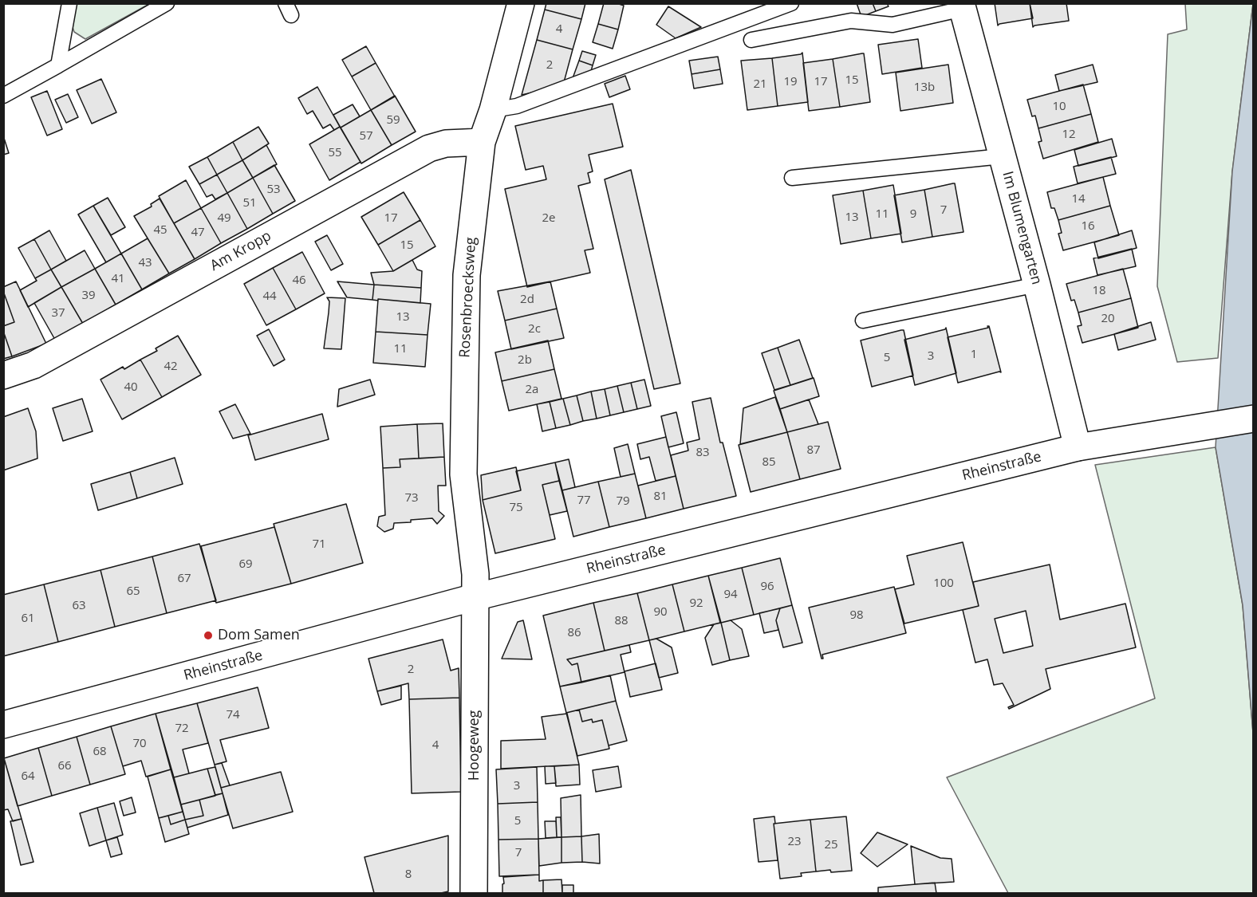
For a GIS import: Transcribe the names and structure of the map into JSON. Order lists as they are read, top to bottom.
{
  "streets": {
    "street": [
      "Im Blumengarten",
      "Am Kropp",
      "Rosenbroecksweg",
      "Rheinstraße",
      "Hoogeweg"
    ]
  },
  "crossings": [
    ["Im Blumengarten", "Rheinstraße"],
    ["Am Kropp", "Rosenbroecksweg"],
    ["Rosenbroecksweg", "Rheinstraße"],
    ["Rosenbroecksweg", "Hoogeweg"],
    ["Rheinstraße", "Hoogeweg"]
  ],
  "places": ["Dom Samen"],
  "house_numbers": [
    "4",
    "2",
    "15",
    "19",
    "17",
    "21",
    "13b",
    "10",
    "59",
    "12",
    "57",
    "55",
    "53",
    "14",
    "51",
    "7",
    "11",
    "9",
    "13",
    "49",
    "17",
    "2e",
    "16",
    "45",
    "47",
    "15",
    "43",
    "41",
    "46",
    "18",
    "39",
    "44",
    "2d",
    "37",
    "13",
    "20",
    "2c",
    "11",
    "1",
    "3",
    "5",
    "2b",
    "42",
    "40",
    "2a",
    "87",
    "83",
    "85",
    "81",
    "73",
    "77",
    "79",
    "75",
    "71",
    "69",
    "67",
    "100",
    "96",
    "65",
    "94",
    "92",
    "63",
    "90",
    "98",
    "61",
    "88",
    "86",
    "2",
    "74",
    "72",
    "70",
    "4",
    "68",
    "66",
    "64",
    "3",
    "5",
    "23",
    "25",
    "7",
    "8"
  ]
}
